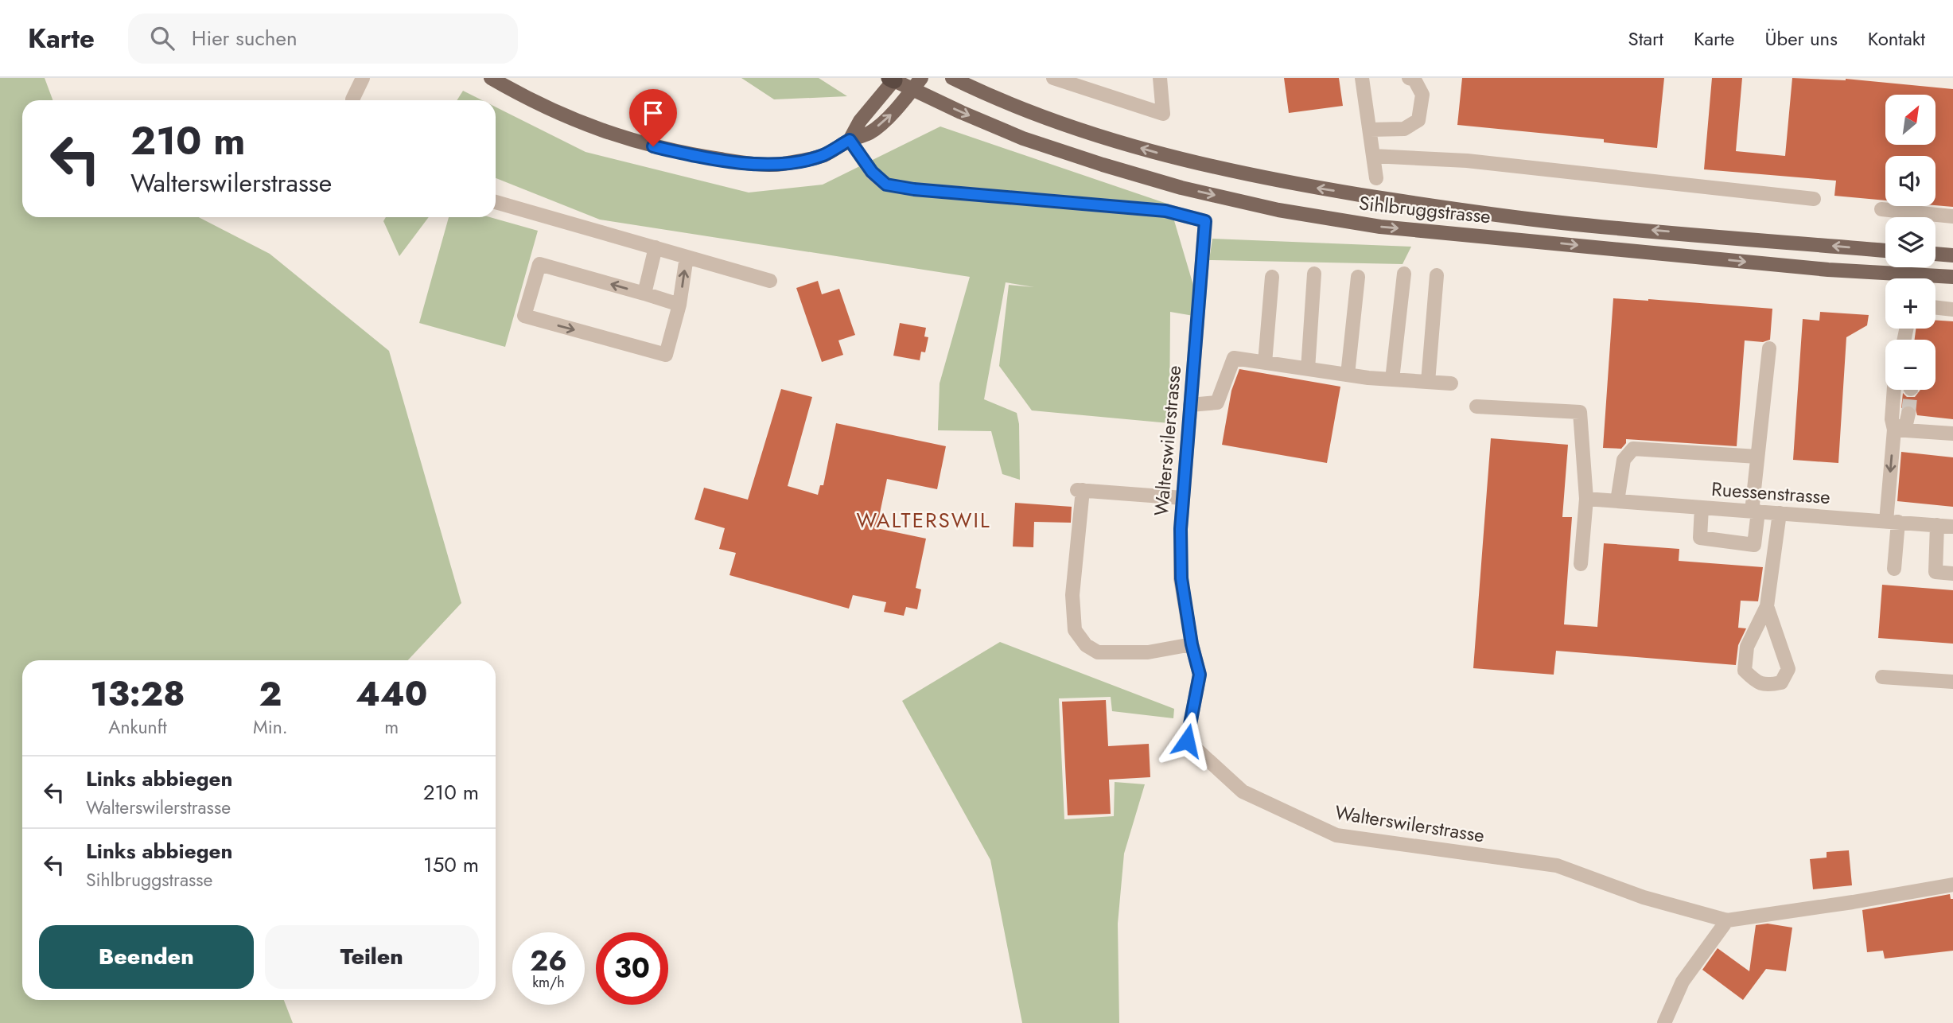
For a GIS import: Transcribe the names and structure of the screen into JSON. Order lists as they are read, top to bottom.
{
  "streets": {
    "main road": ["Sihlbruggstrasse"],
    "street": ["Walterswilerstrasse", "Ruessenstrasse"]
  },
  "districts": ["WALTERSWIL"],
  "north": "top right",
  "page": {
    "header": "Karte",
    "search": "Hier suchen",
    "nav": [
      "Start",
      "Karte",
      "Über uns",
      "Kontakt"
    ],
    "map_buttons": ["+", "−"],
    "turn": ["210 m", "Walterswilerstrasse"],
    "eta": [
      "13:28",
      "Ankunft",
      "2",
      "Min.",
      "440",
      "m"
    ],
    "list": [
      {
        "name": "Links abbiegen",
        "note": "Walterswilerstrasse",
        "value": "210 m"
      },
      {
        "name": "Links abbiegen",
        "note": "Sihlbruggstrasse",
        "value": "150 m"
      }
    ],
    "buttons": ["Beenden", "Teilen"],
    "speed": "26 km/h",
    "limit": "30"
  }
}
